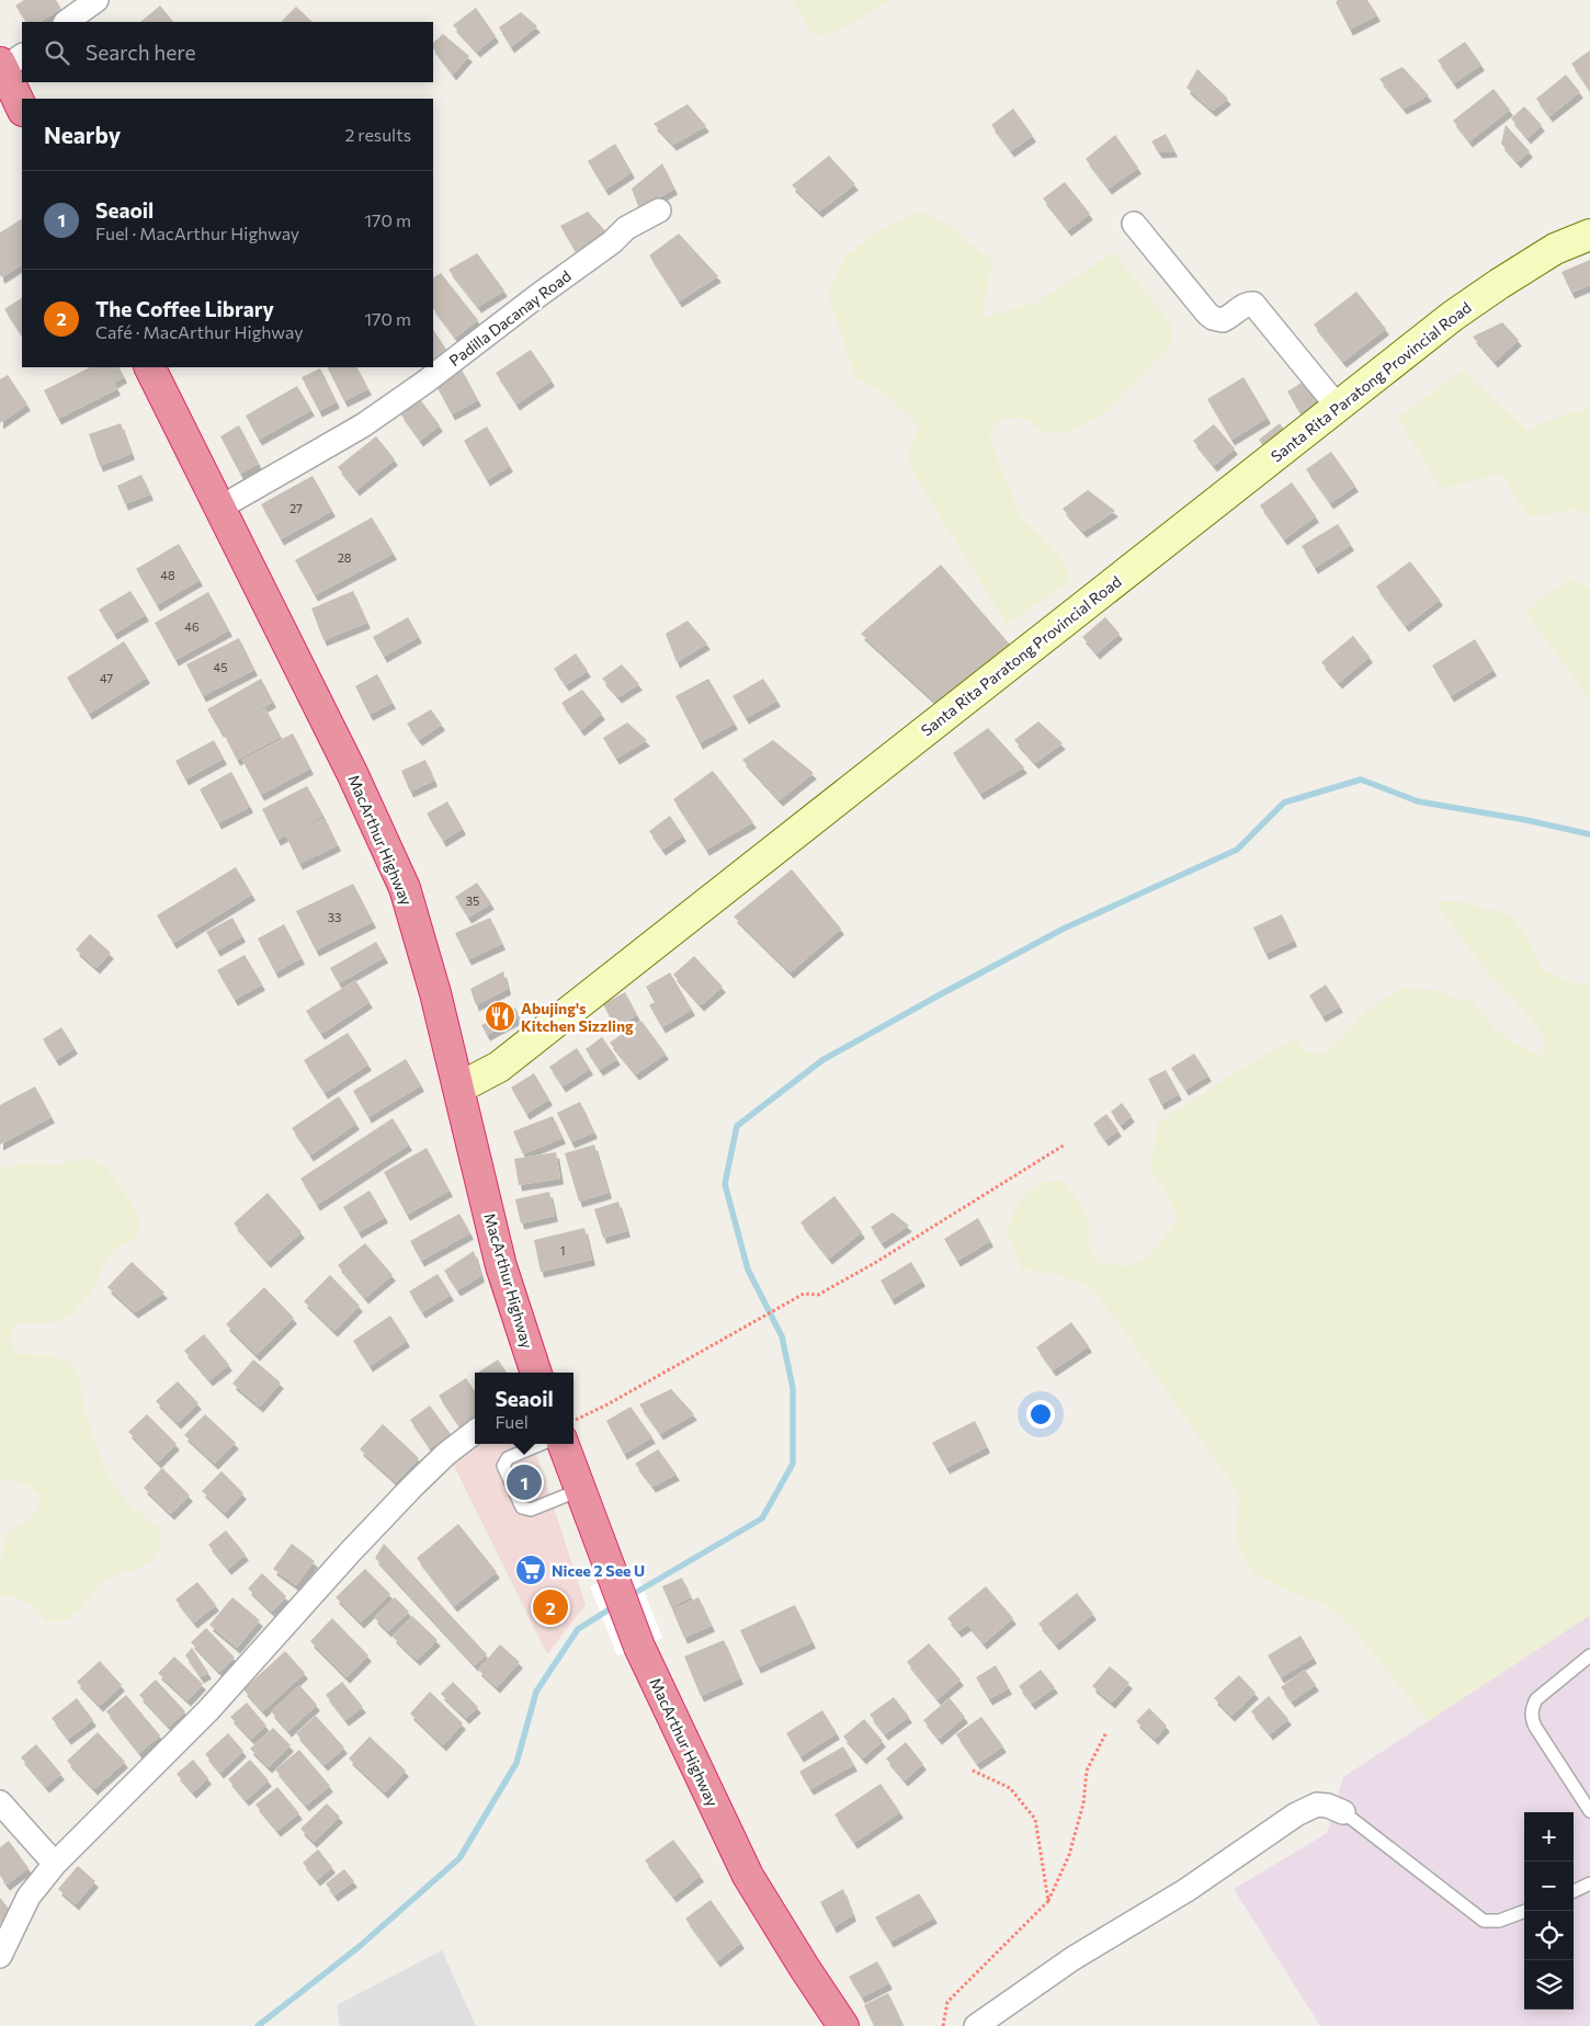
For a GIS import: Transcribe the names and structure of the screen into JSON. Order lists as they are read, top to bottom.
{
  "streets": {
    "highway": ["MacArthur Highway"],
    "street": ["Padilla Dacanay Road", "Santa Rita Paratong Provincial Road"]
  },
  "crossings": [
    ["Padilla Dacanay Road", "MacArthur Highway"],
    ["Santa Rita Paratong Provincial Road", "MacArthur Highway"]
  ],
  "places": {
    "restaurant": ["Abujing's Kitchen Sizzling"],
    "supermarket": ["Nicee 2 See U"]
  },
  "house_numbers": [
    "27",
    "28",
    "48",
    "46",
    "45",
    "47",
    "35",
    "33",
    "1"
  ],
  "page": {
    "search": "Search here",
    "heading": ["Nearby", "2 results"],
    "list": [
      {
        "mark": "1",
        "name": "Seaoil",
        "note": "Fuel · MacArthur Highway",
        "value": "170 m"
      },
      {
        "mark": "2",
        "name": "The Coffee Library",
        "note": "Café · MacArthur Highway",
        "value": "170 m"
      }
    ],
    "popup": ["Seaoil", "Fuel"],
    "pins": ["1", "2"],
    "map_buttons": ["+", "−"]
  }
}
